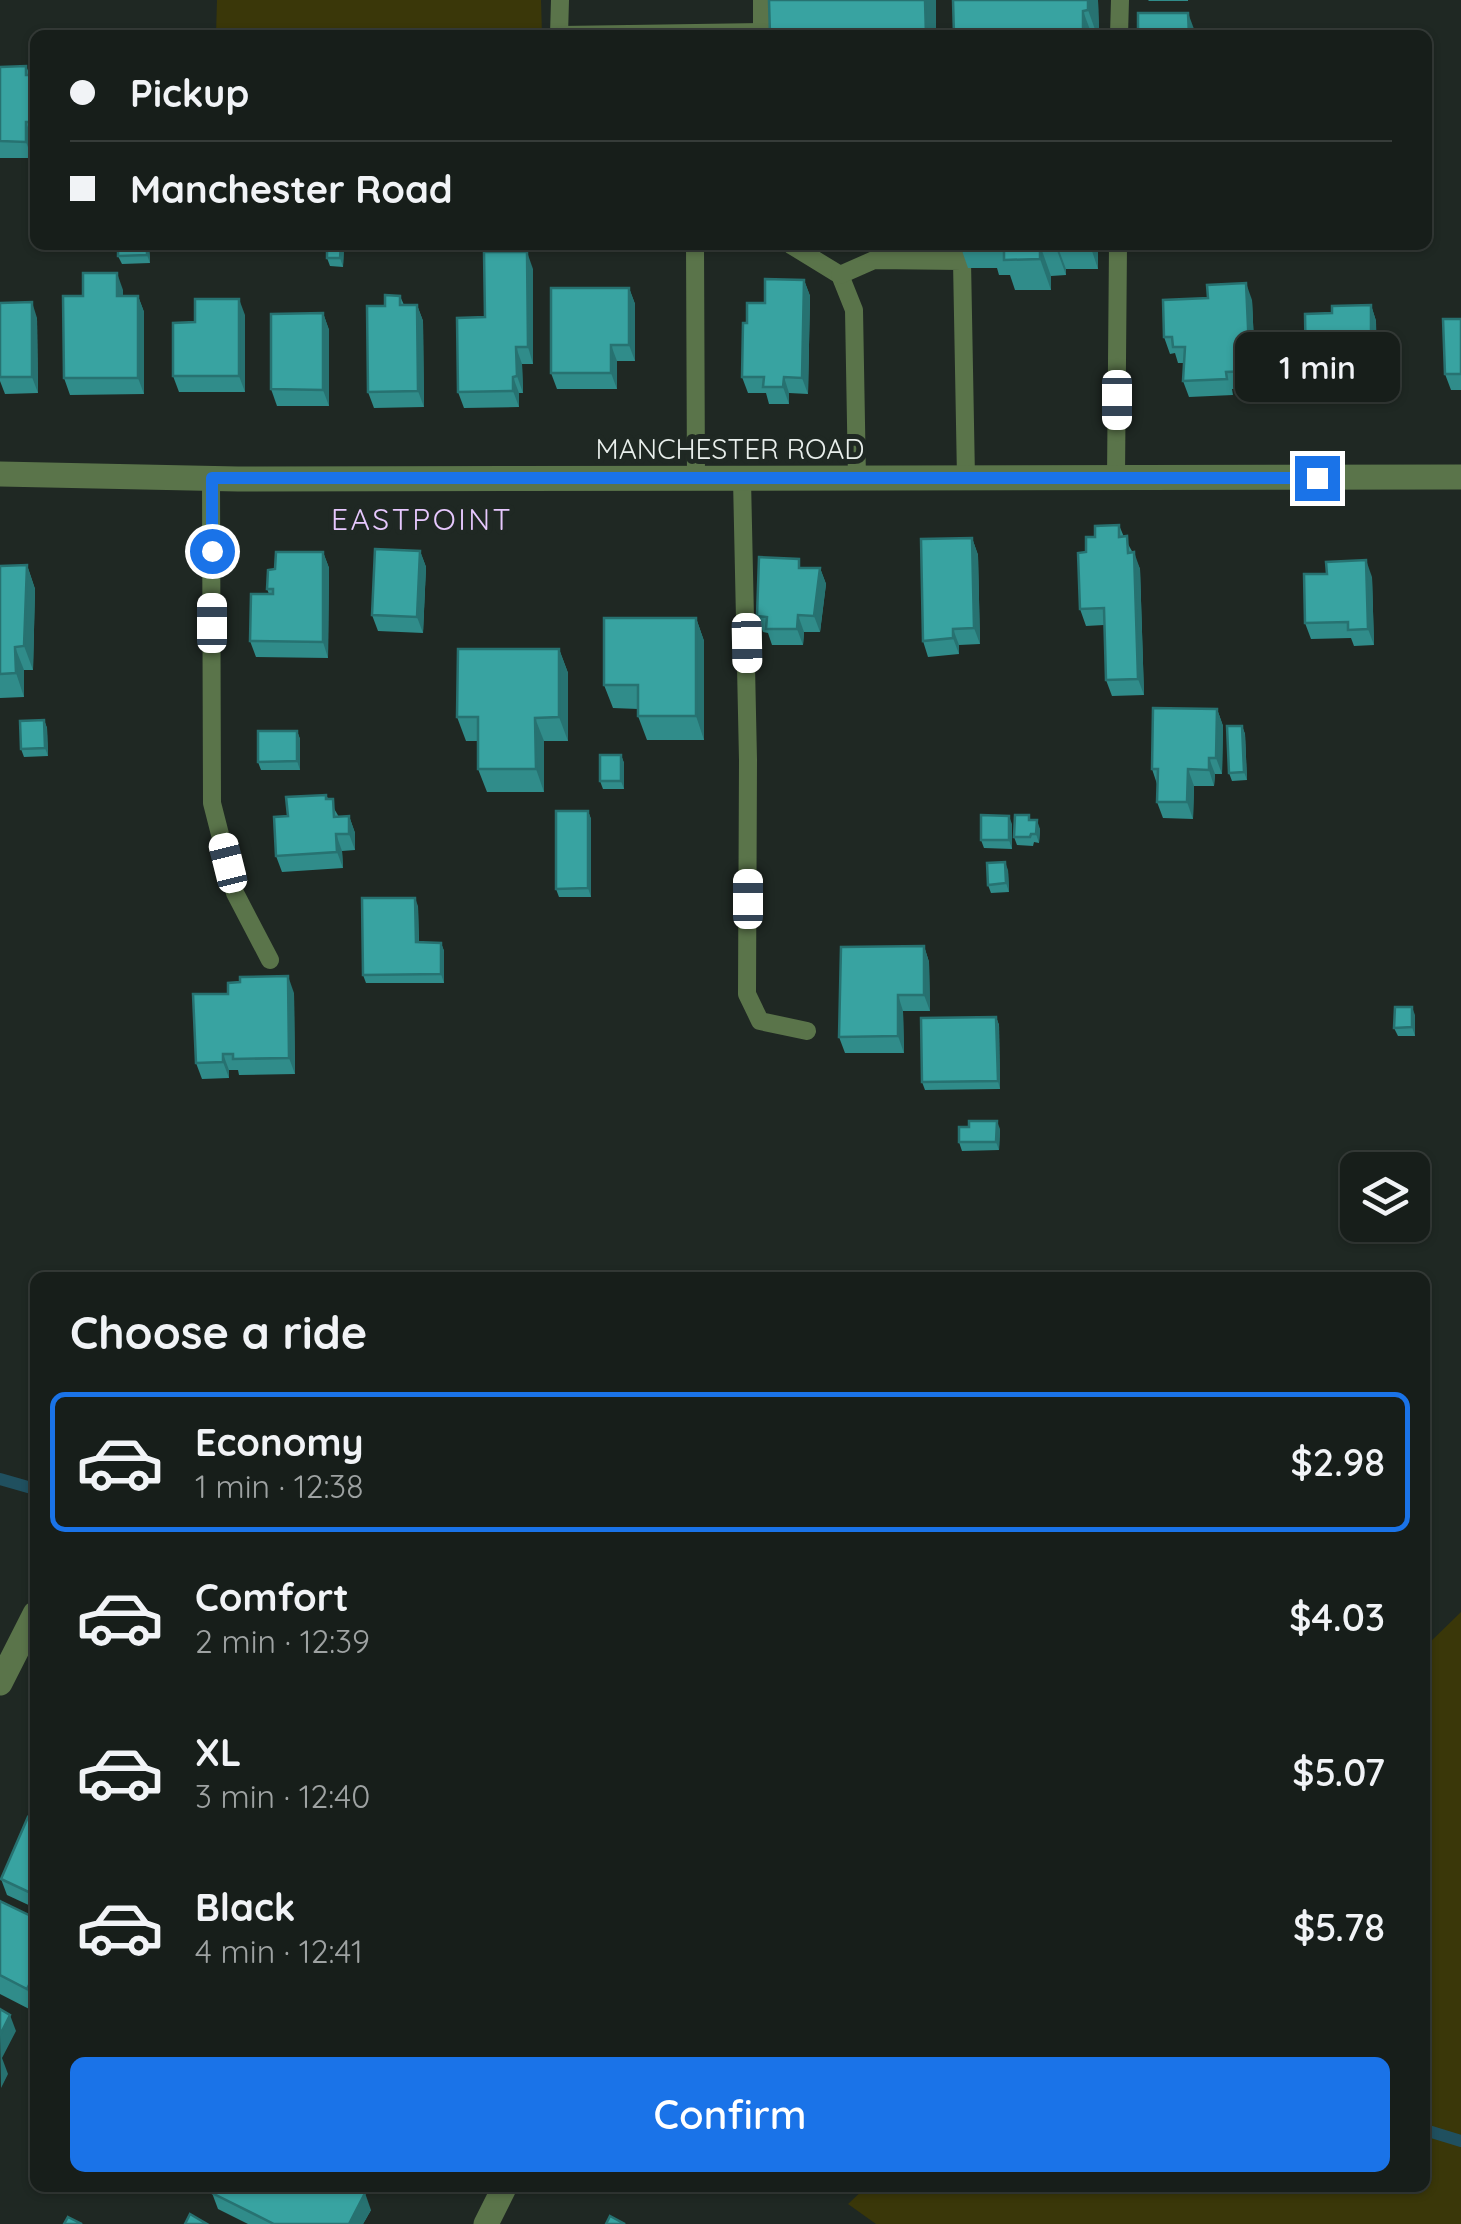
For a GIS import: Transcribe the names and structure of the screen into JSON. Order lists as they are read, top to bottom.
{
  "streets": {
    "street": ["MANCHESTER ROAD"]
  },
  "districts": ["EASTPOINT"],
  "page": {
    "banner": ["Pickup", "Manchester Road"],
    "bubble": "1 min",
    "heading": "Choose a ride",
    "list": [
      {
        "name": "Economy",
        "note": "1 min · 12:38",
        "value": "$2.98"
      },
      {
        "name": "Comfort",
        "note": "2 min · 12:39",
        "value": "$4.03"
      },
      {
        "name": "XL",
        "note": "3 min · 12:40",
        "value": "$5.07"
      },
      {
        "name": "Black",
        "note": "4 min · 12:41",
        "value": "$5.78"
      }
    ],
    "buttons": "Confirm"
  }
}
